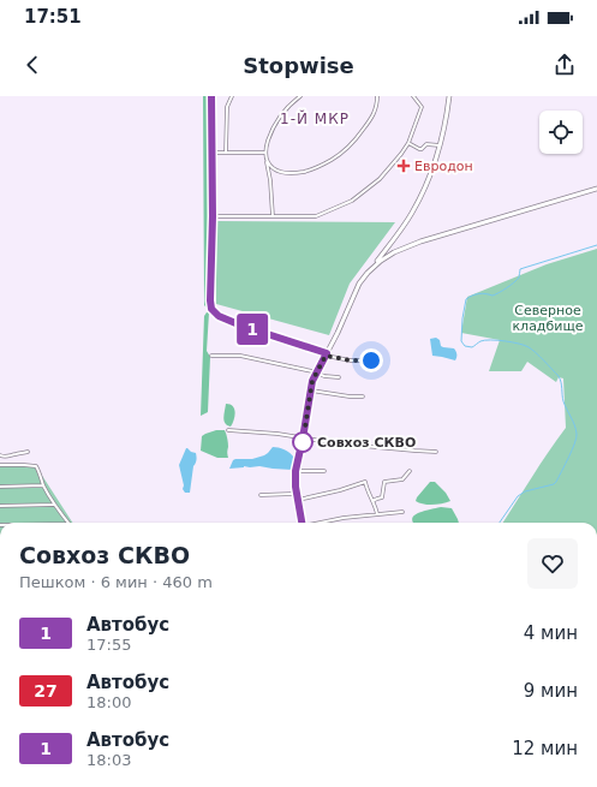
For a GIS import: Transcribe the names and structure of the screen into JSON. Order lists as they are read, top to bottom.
{
  "districts": ["1-Й МКР"],
  "parks": ["Северное кладбище"],
  "places": {
    "health": ["Евродон"],
    "other": ["Совхоз СКВО"]
  },
  "lines": ["bus line 1"],
  "page": {
    "status": "17:51",
    "header": "Stopwise",
    "on_map": "1",
    "heading": ["Совхоз СКВО", "Пешком · 6 мин · 460 m"],
    "list": [
      {
        "mark": "1",
        "name": "Автобус",
        "note": "17:55",
        "value": "4 мин"
      },
      {
        "mark": "27",
        "name": "Автобус",
        "note": "18:00",
        "value": "9 мин"
      },
      {
        "mark": "1",
        "name": "Автобус",
        "note": "18:03",
        "value": "12 мин"
      }
    ]
  }
}
